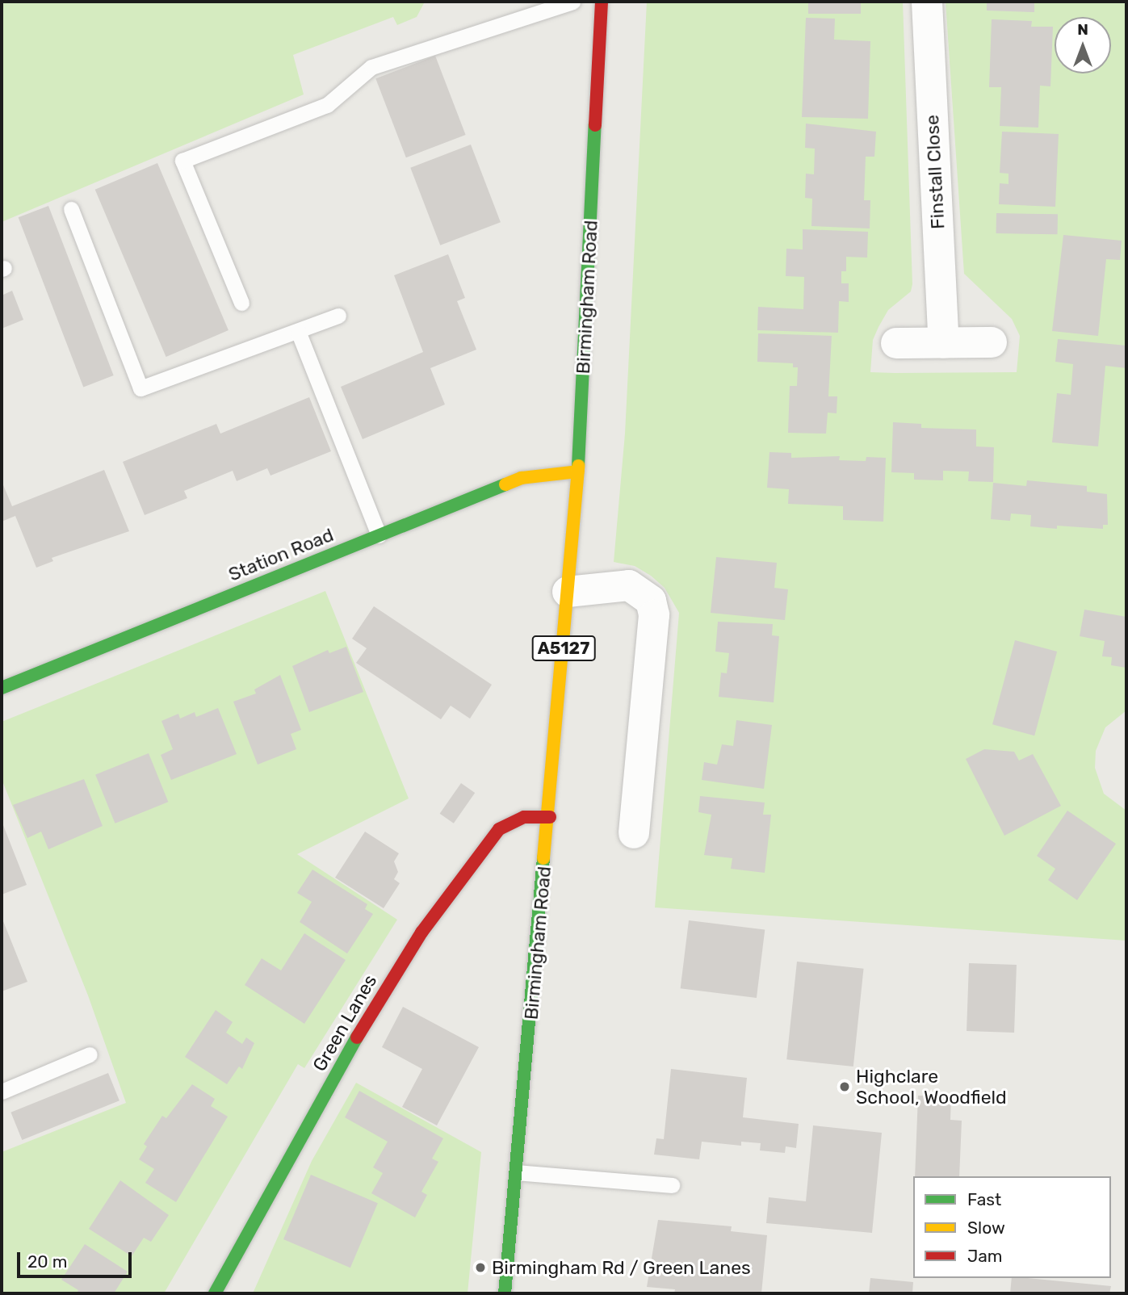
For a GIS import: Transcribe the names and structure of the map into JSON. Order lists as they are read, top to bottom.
{
  "streets": {
    "main road": [
      "Birmingham Road",
      "Station Road",
      "A5127",
      "Green Lanes"
    ],
    "street": ["Finstall Close"]
  },
  "crossings": [
    ["Birmingham Road", "Station Road"],
    ["Birmingham Road", "Green Lanes"]
  ],
  "places": ["Highclare School, Woodfield", "Birmingham Rd / Green Lanes"],
  "legend": ["Fast", "Slow", "Jam"],
  "scale_bar": "20 m",
  "north": "top"
}
